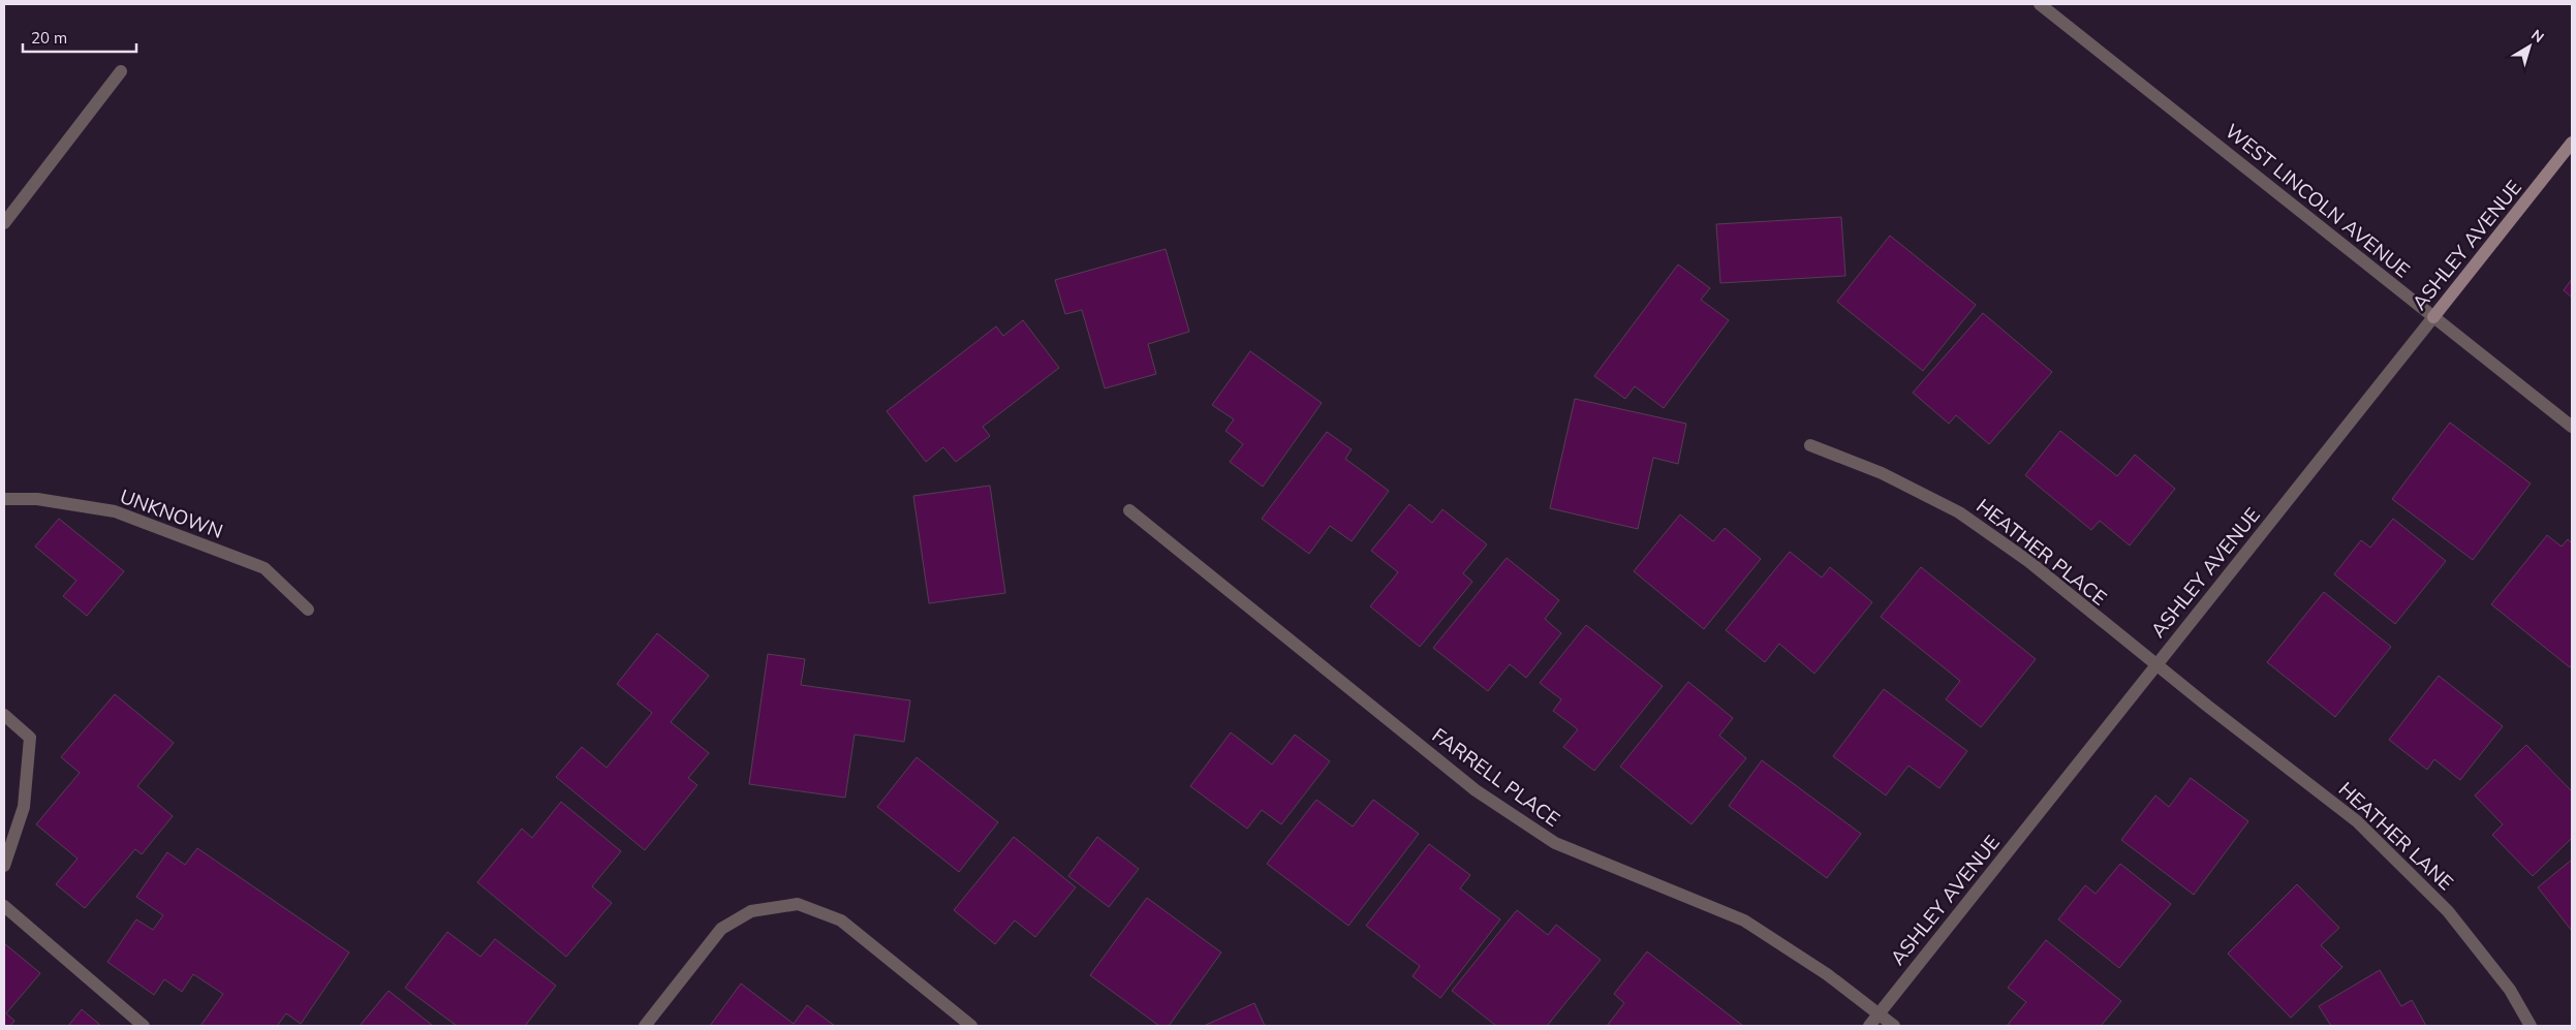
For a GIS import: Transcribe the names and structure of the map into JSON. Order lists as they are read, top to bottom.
{
  "streets": {
    "street": [
      "WEST LINCOLN AVENUE",
      "ASHLEY AVENUE",
      "UNKNOWN",
      "HEATHER PLACE",
      "FARRELL PLACE",
      "HEATHER LANE"
    ]
  },
  "crossings": [
    ["WEST LINCOLN AVENUE", "ASHLEY AVENUE"],
    ["ASHLEY AVENUE", "HEATHER PLACE"],
    ["ASHLEY AVENUE", "FARRELL PLACE"],
    ["ASHLEY AVENUE", "HEATHER LANE"],
    ["HEATHER PLACE", "HEATHER LANE"]
  ],
  "scale_bar": "20 m",
  "north": "top right"
}
